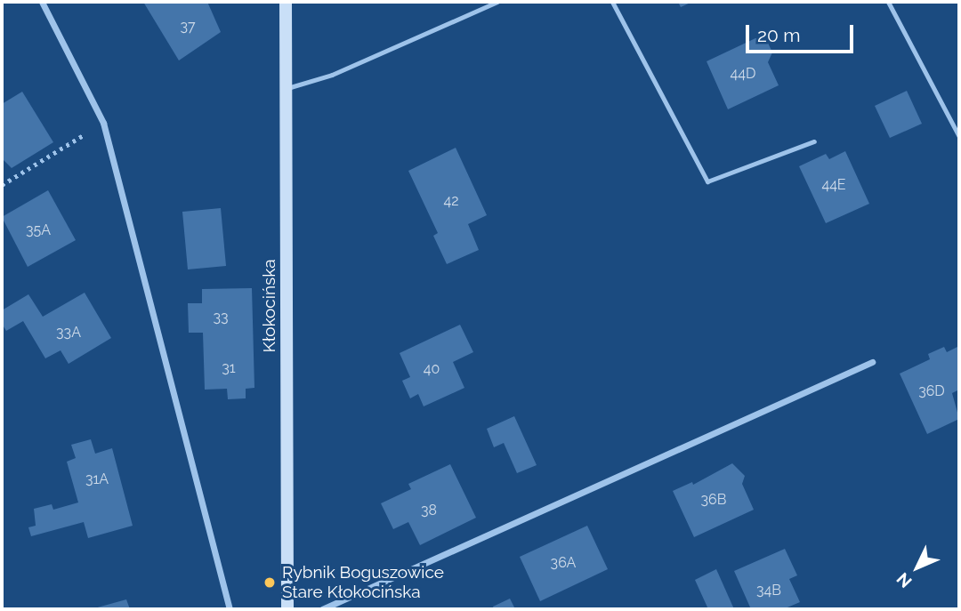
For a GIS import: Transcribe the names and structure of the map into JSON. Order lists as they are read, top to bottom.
{
  "streets": {
    "street": ["Kłokocińska"]
  },
  "places": ["Rybnik Boguszowice Stare Kłokocińska"],
  "house_numbers": [
    "37",
    "44D",
    "44E",
    "42",
    "35A",
    "33",
    "33A",
    "31",
    "40",
    "36D",
    "31A",
    "36B",
    "38",
    "36A",
    "34B"
  ],
  "scale_bar": "20 m",
  "north": "bottom left"
}
